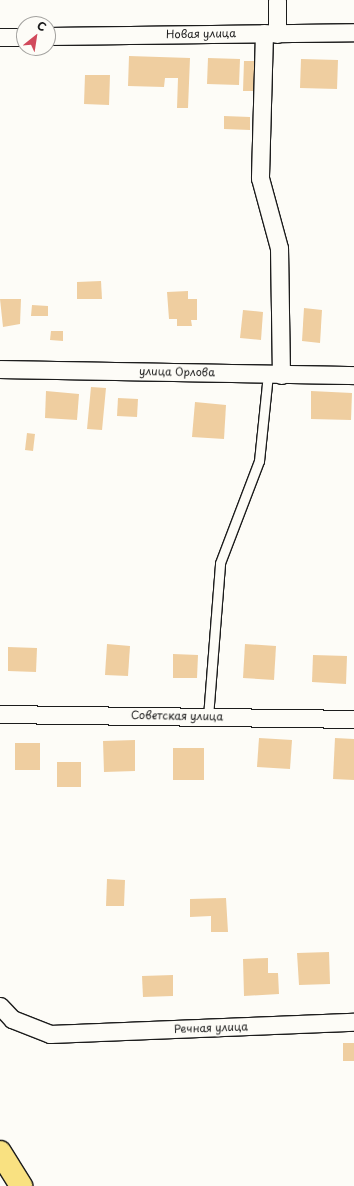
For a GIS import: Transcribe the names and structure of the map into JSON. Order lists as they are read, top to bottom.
{
  "streets": {
    "street": [
      "Новая улица",
      "улица Орлова",
      "Советская улица",
      "Речная улица"
    ]
  },
  "north": "top right"
}
